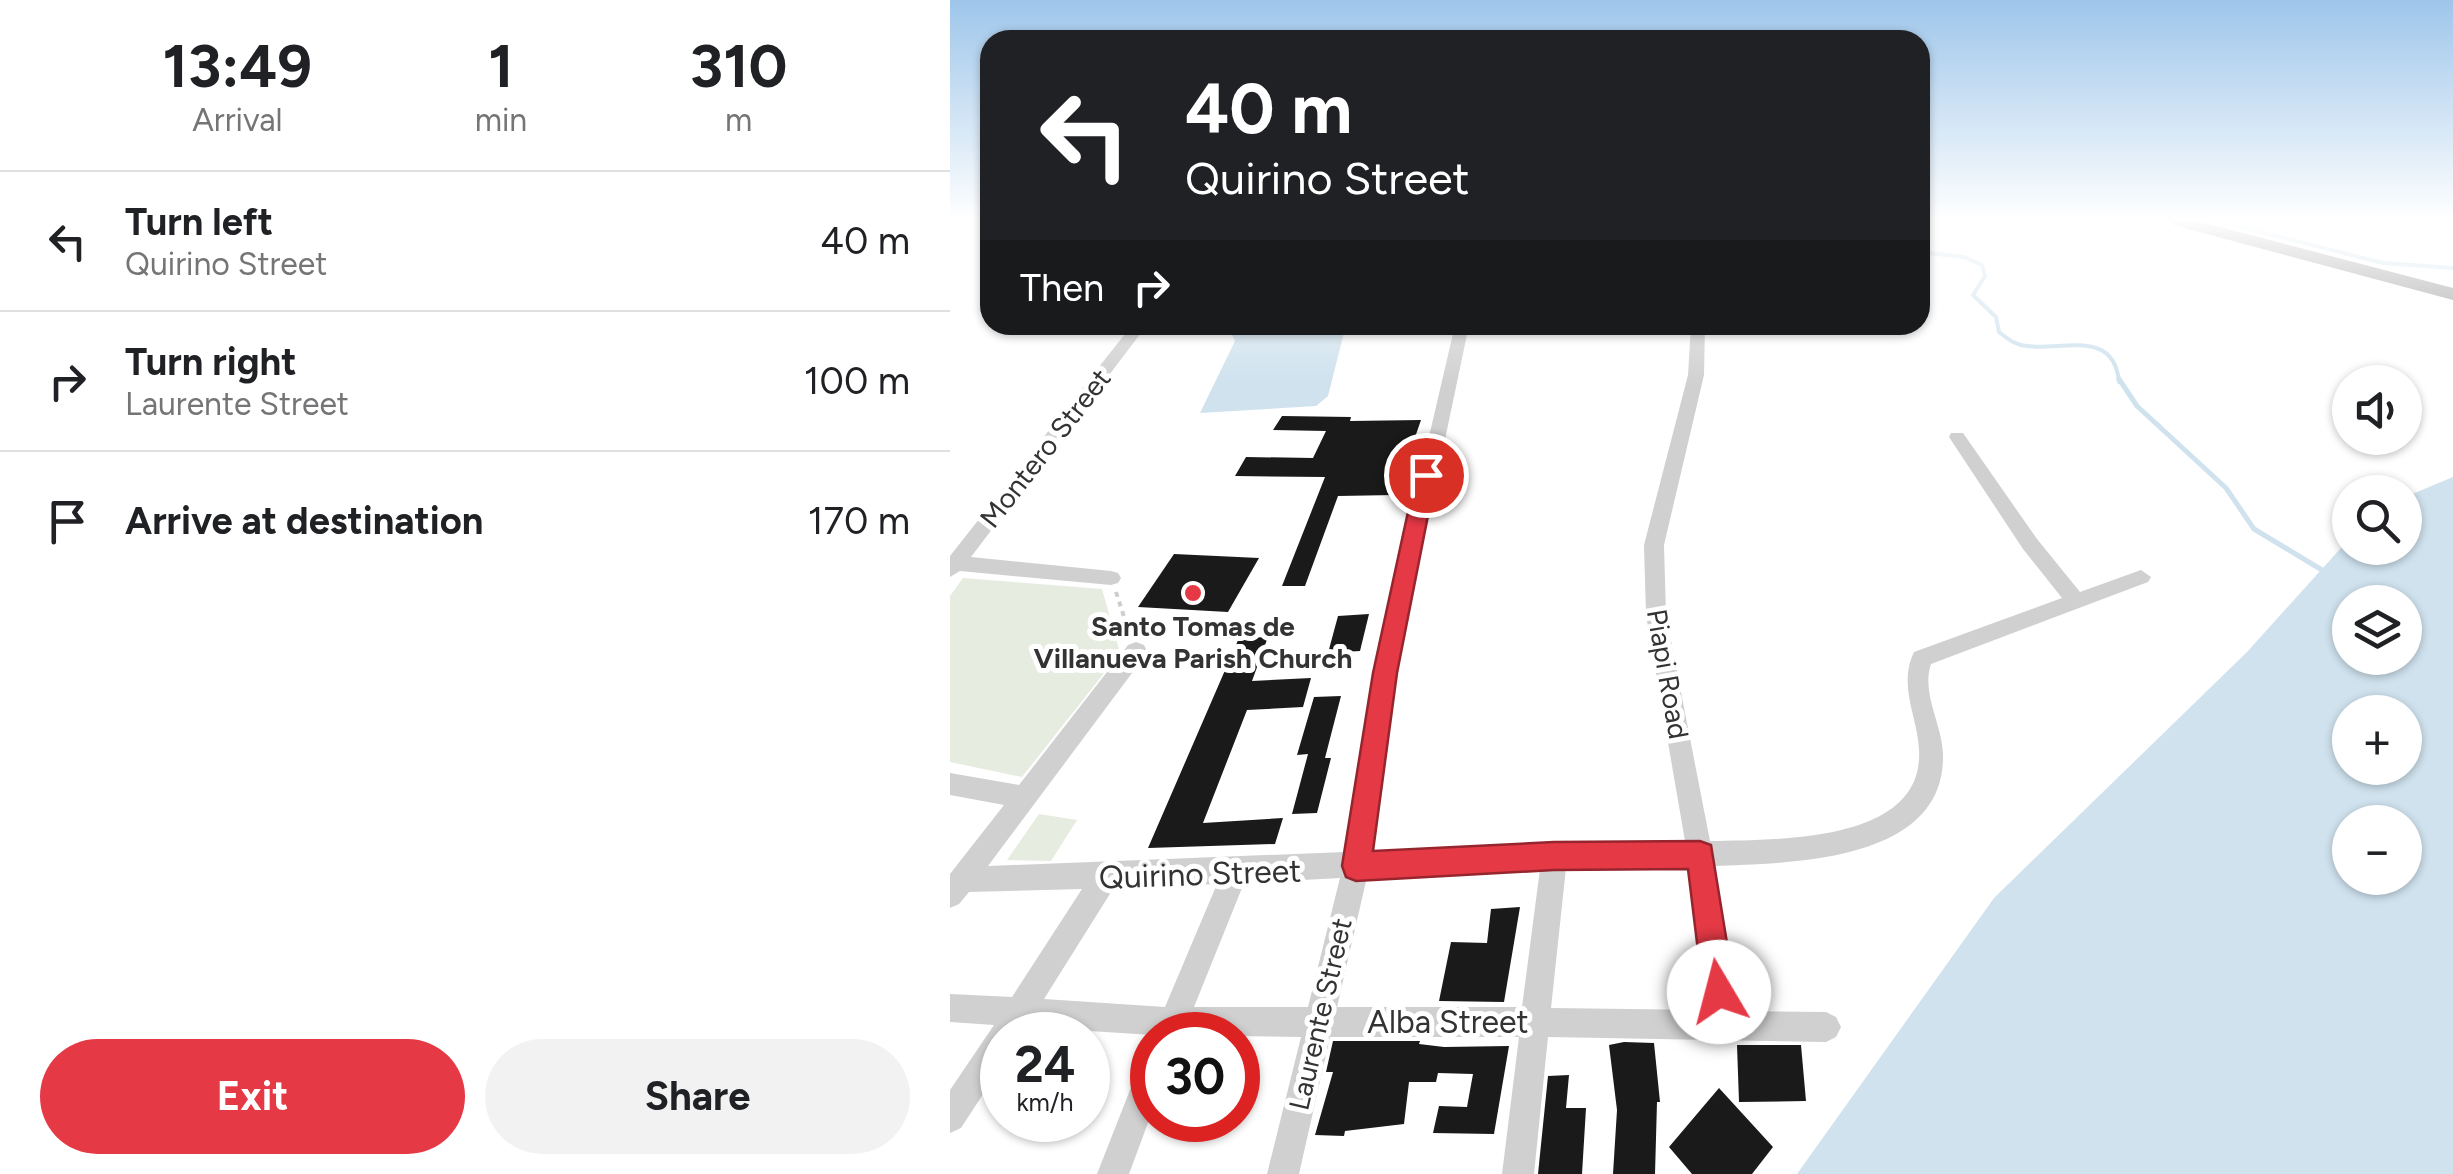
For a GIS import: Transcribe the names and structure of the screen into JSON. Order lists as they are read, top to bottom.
{
  "streets": {
    "street": [
      "Montero Street",
      "Piapi Road",
      "Quirino Street",
      "Laurente Street",
      "Alba Street"
    ]
  },
  "crossings": [
    ["Piapi Road", "Quirino Street"],
    ["Piapi Road", "Alba Street"],
    ["Quirino Street", "Laurente Street"],
    ["Laurente Street", "Alba Street"]
  ],
  "places": ["Santo Tomas de Villanueva Parish Church"],
  "page": {
    "eta": [
      "13:49",
      "Arrival",
      "1",
      "min",
      "310",
      "m"
    ],
    "turn": ["40 m", "Quirino Street"],
    "list": [
      {
        "name": "Turn left",
        "note": "Quirino Street",
        "value": "40 m"
      },
      {
        "name": "Turn right",
        "note": "Laurente Street",
        "value": "100 m"
      },
      {
        "name": "Arrive at destination",
        "value": "170 m"
      }
    ],
    "then": "Then",
    "map_buttons": ["+", "−"],
    "speed": "24 km/h",
    "limit": "30",
    "buttons": ["Exit", "Share"]
  }
}
